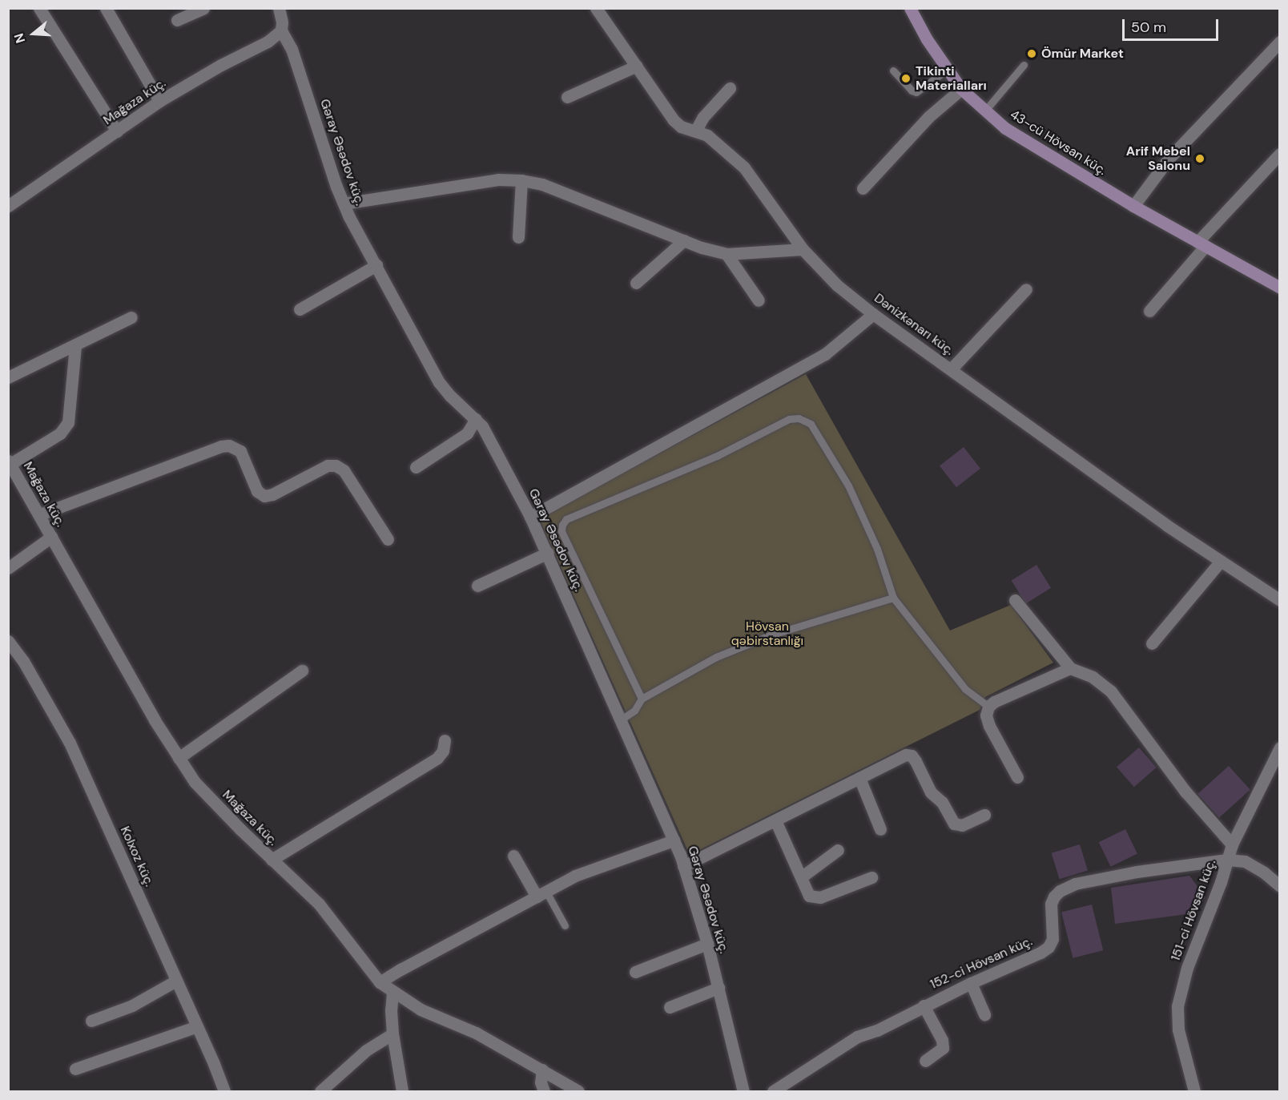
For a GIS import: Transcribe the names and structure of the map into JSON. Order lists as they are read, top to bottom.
{
  "streets": {
    "main road": ["43-cü Hövsan küç."],
    "street": [
      "Mağaza küç.",
      "Gəray Əsədov küç.",
      "Dənizkənarı küç.",
      "Kolxoz küç.",
      "151-ci Hövsan küç.",
      "152-ci Hövsan küç."
    ]
  },
  "crossings": [
    ["Mağaza küç.", "Gəray Əsədov küç."],
    ["151-ci Hövsan küç.", "152-ci Hövsan küç."]
  ],
  "parks": ["Hövsan qəbirstanlığı"],
  "places": ["Ömür Market", "Tikinti Materialları", "Arif Mebel Salonu"],
  "scale_bar": "50 m",
  "north": "left"
}
